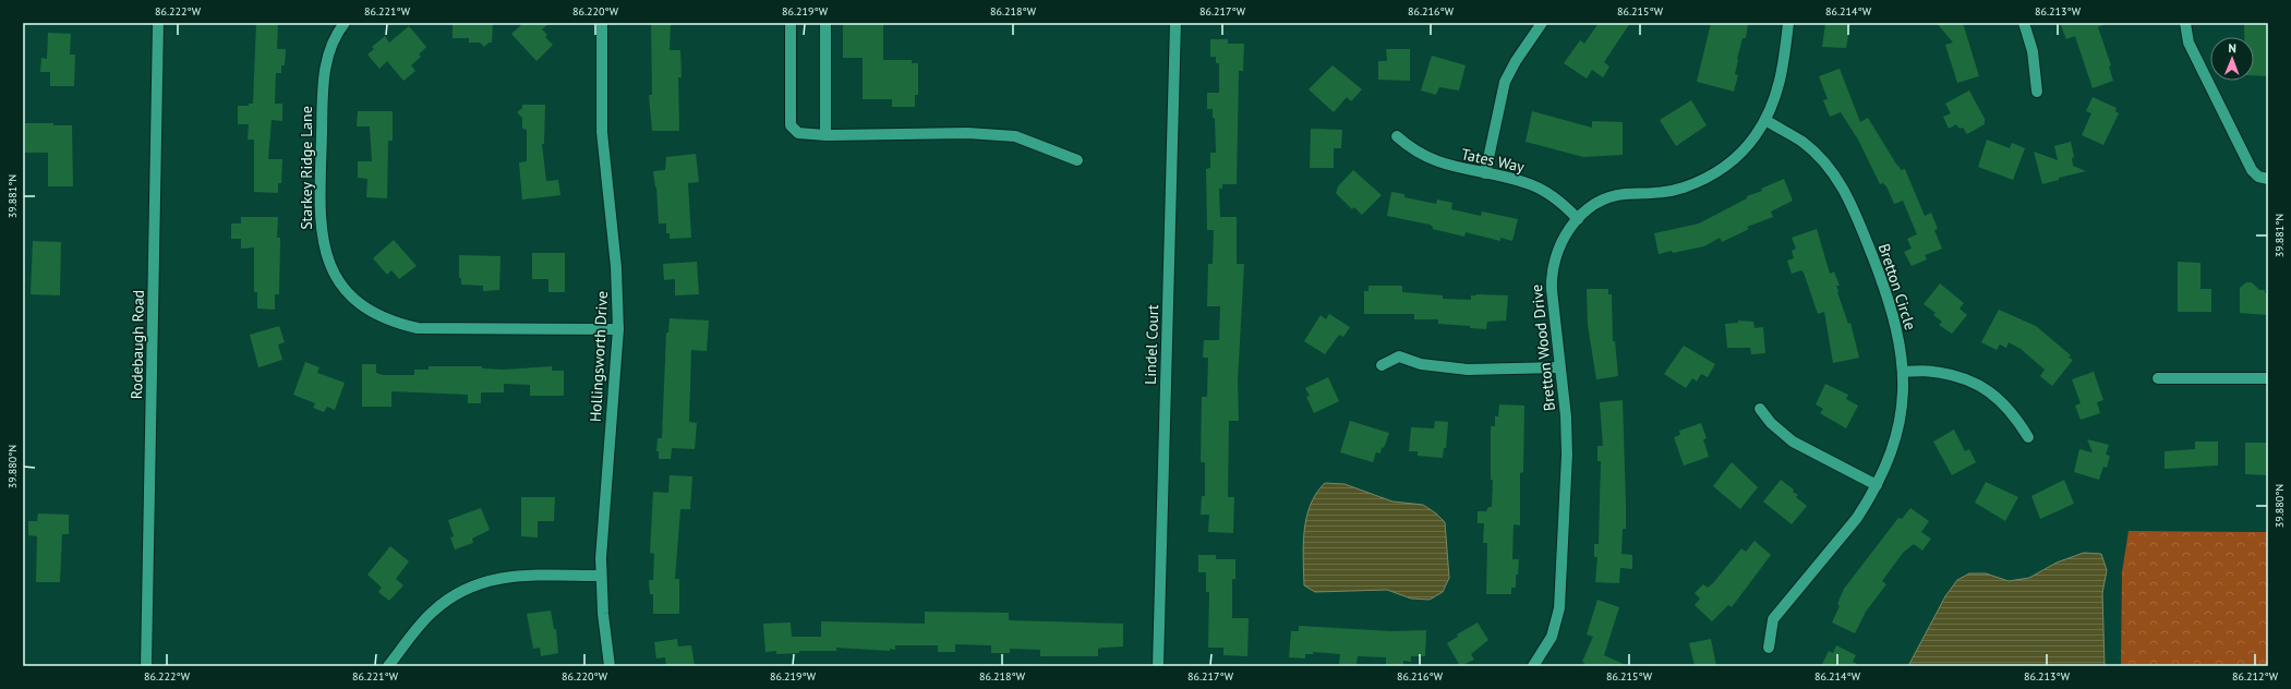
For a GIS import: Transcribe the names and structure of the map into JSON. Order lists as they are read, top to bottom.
{
  "streets": {
    "street": [
      "Tates Way",
      "Starkey Ridge Lane",
      "Bretton Circle",
      "Rodebaugh Road",
      "Lindel Court",
      "Bretton Wood Drive",
      "Hollingsworth Drive"
    ]
  },
  "crossings": [
    ["Tates Way", "Bretton Wood Drive"],
    ["Starkey Ridge Lane", "Hollingsworth Drive"],
    ["Bretton Circle", "Bretton Wood Drive"]
  ],
  "north": "top",
  "coordinates": [
    "86.222°W",
    "86.221°W",
    "86.220°W",
    "86.219°W",
    "86.218°W",
    "86.217°W",
    "86.216°W",
    "86.215°W",
    "86.214°W",
    "86.213°W",
    "39.881°N",
    "39.880°N",
    "86.212°W"
  ]
}
